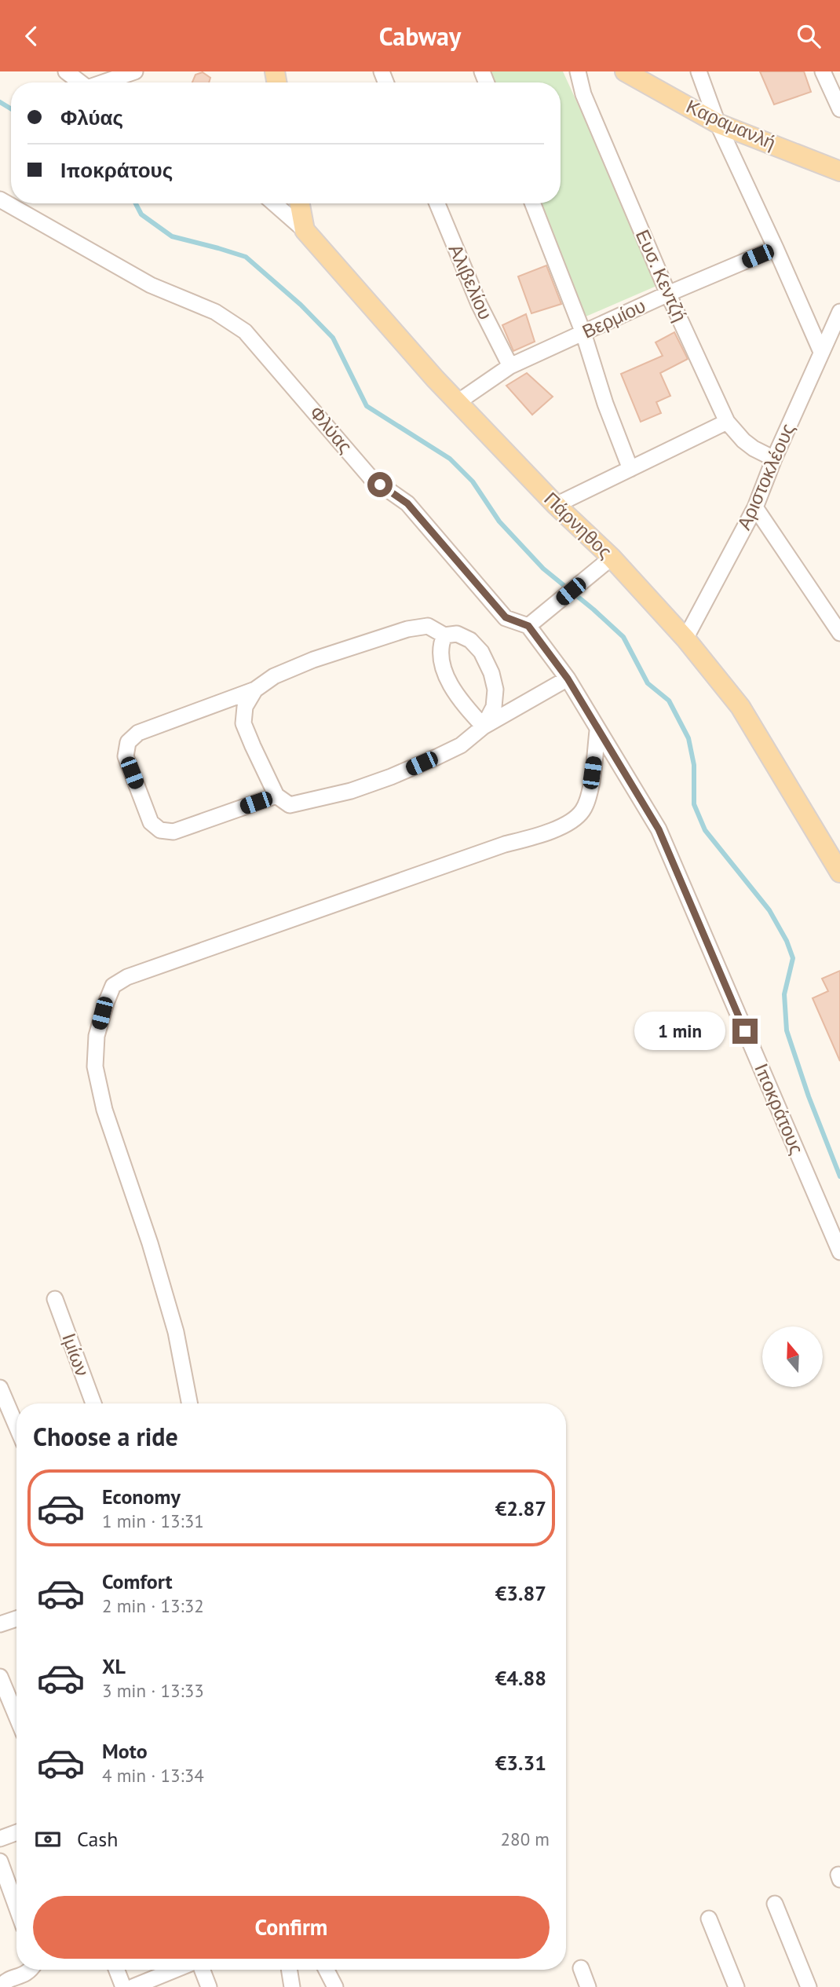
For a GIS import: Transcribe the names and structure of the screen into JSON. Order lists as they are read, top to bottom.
{
  "streets": {
    "main road": ["Καραμανλή", "Πάρνηθος"],
    "street": [
      "Ευσ. Κεντζή",
      "Αλιβελίου",
      "Βερμίου",
      "Φλύας",
      "Αριστοκλέους",
      "Ιποκράτους",
      "Ιμίων"
    ]
  },
  "crossings": [
    ["Ευσ. Κεντζή", "Βερμίου"],
    ["Ευσ. Κεντζή", "Αριστοκλέους"],
    ["Αλιβελίου", "Βερμίου"],
    ["Βερμίου", "Πάρνηθος"],
    ["Φλύας", "Ιποκράτους"],
    ["Αριστοκλέους", "Πάρνηθος"]
  ],
  "north": "top",
  "page": {
    "header": "Cabway",
    "banner": ["Φλύας", "Ιποκράτους"],
    "bubble": "1 min",
    "heading": "Choose a ride",
    "list": [
      {
        "name": "Economy",
        "note": "1 min · 13:31",
        "value": "€2.87"
      },
      {
        "name": "Comfort",
        "note": "2 min · 13:32",
        "value": "€3.87"
      },
      {
        "name": "XL",
        "note": "3 min · 13:33",
        "value": "€4.88"
      },
      {
        "name": "Moto",
        "note": "4 min · 13:34",
        "value": "€3.31"
      }
    ],
    "pay": ["Cash", "280 m"],
    "buttons": "Confirm"
  }
}
